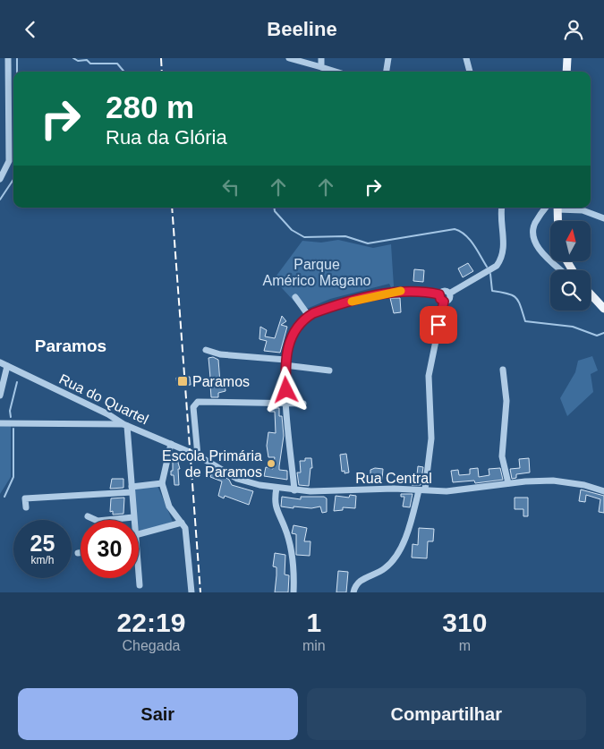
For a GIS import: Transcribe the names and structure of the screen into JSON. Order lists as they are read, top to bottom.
{
  "streets": {
    "street": ["Rua do Quartel", "Rua Central"]
  },
  "crossings": [
    ["Rua do Quartel", "Rua Central"]
  ],
  "districts": ["Paramos"],
  "parks": ["Parque Américo Magano"],
  "places": {
    "transit": ["Paramos"],
    "other": ["Escola Primária de Paramos"]
  },
  "north": "top",
  "page": {
    "header": "Beeline",
    "turn": ["280 m", "Rua da Glória"],
    "speed": "25 km/h",
    "limit": "30",
    "eta": [
      "22:19",
      "Chegada",
      "1",
      "min",
      "310",
      "m"
    ],
    "buttons": ["Sair", "Compartilhar"]
  }
}
